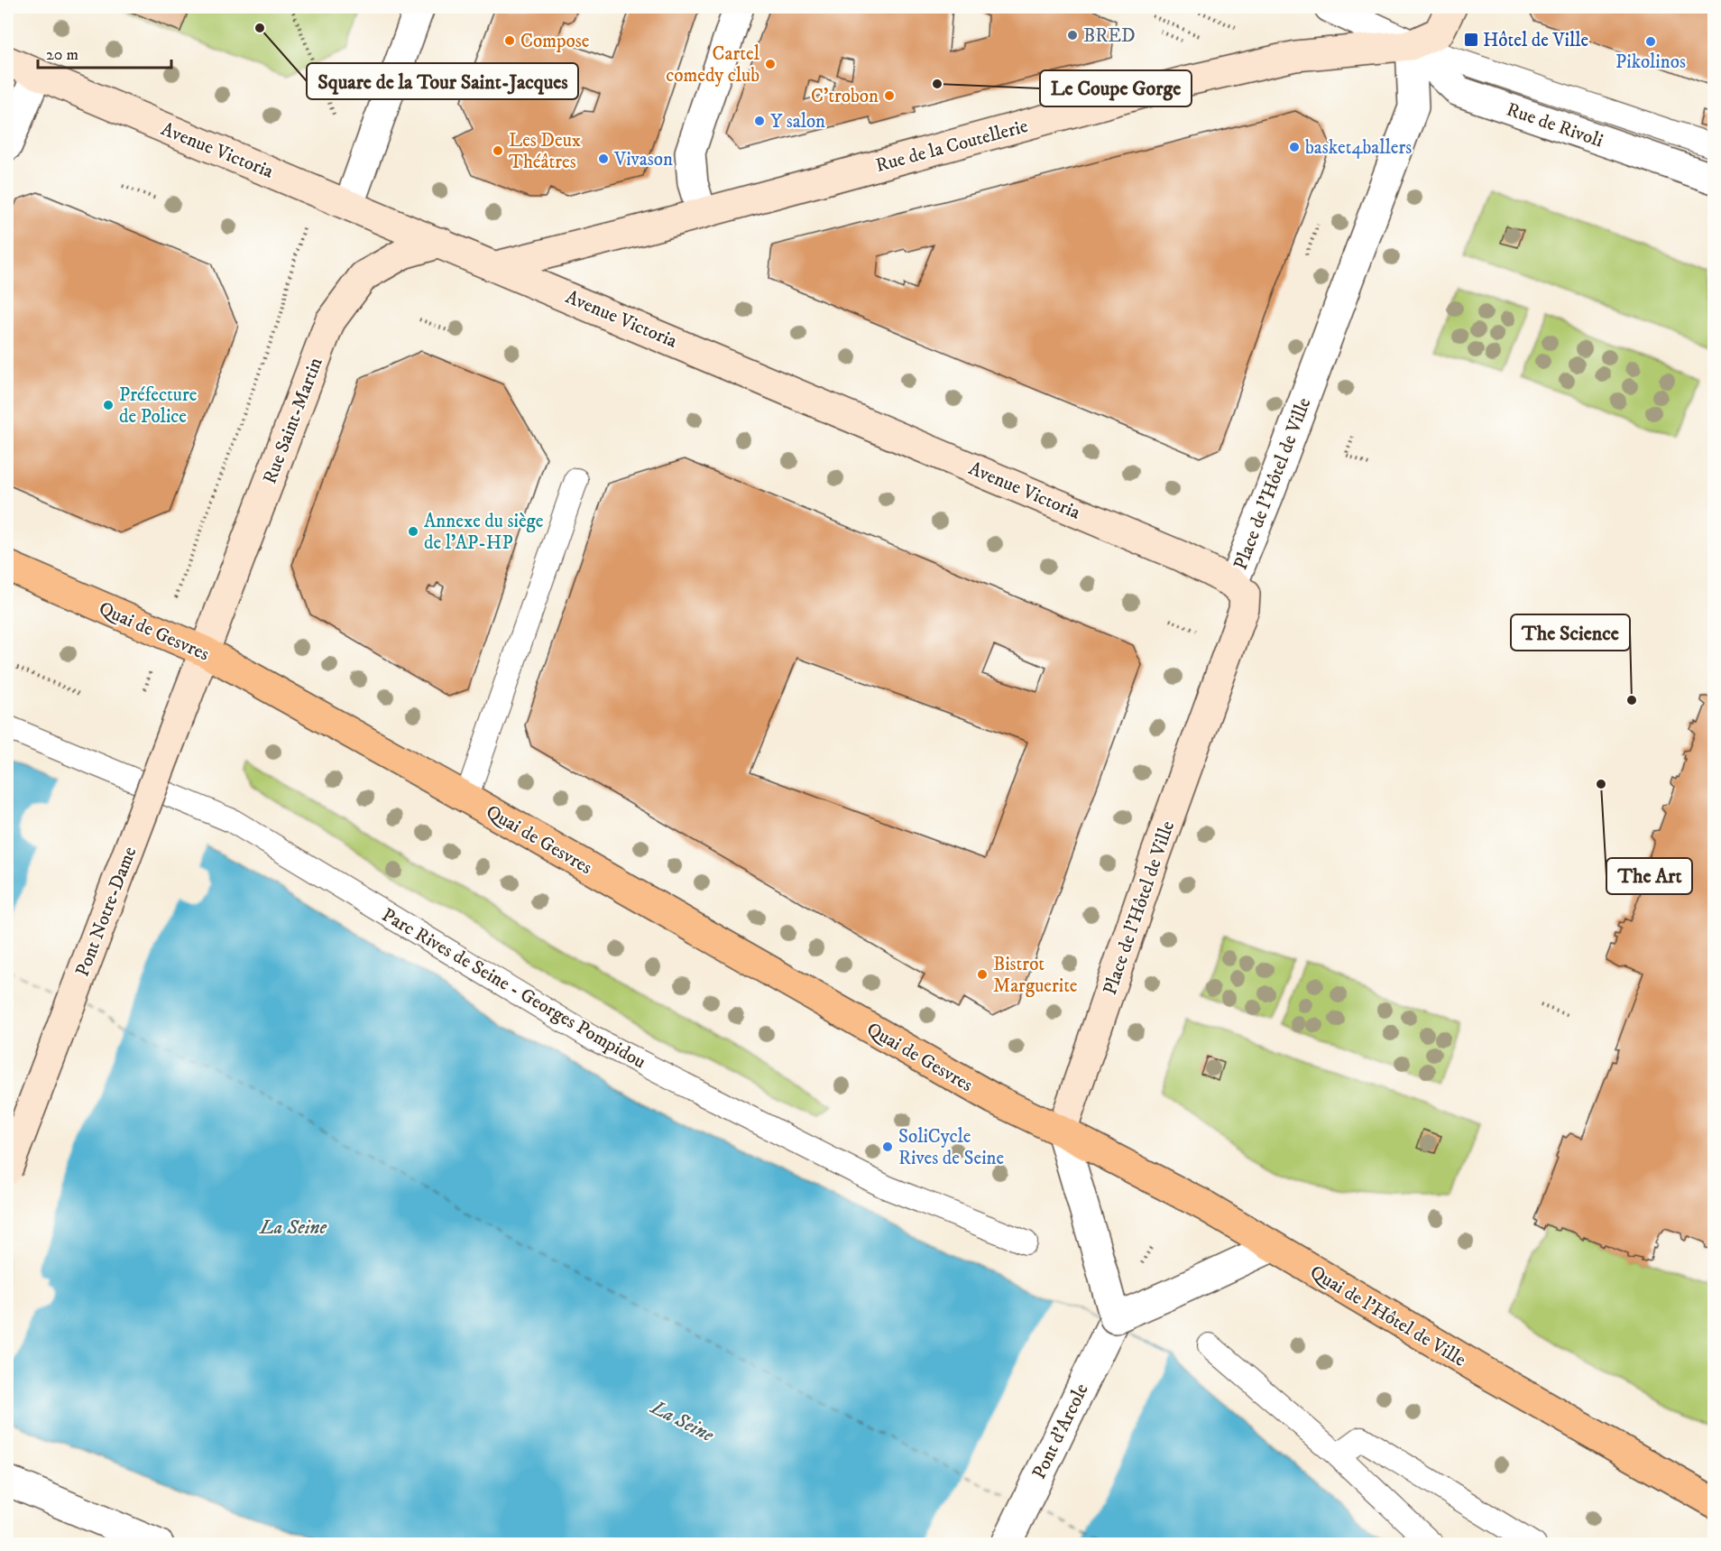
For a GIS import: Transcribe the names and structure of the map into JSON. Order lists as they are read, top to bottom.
{
  "streets": {
    "main road": [
      "Rue de la Coutellerie",
      "Avenue Victoria",
      "Rue Saint-Martin",
      "Place de l'Hôtel de Ville",
      "Quai de Gesvres",
      "Pont Notre-Dame",
      "Quai de l'Hôtel de Ville"
    ],
    "street": ["Rue de Rivoli", "Pont d'Arcole"],
    "lane": ["Parc Rives de Seine - Georges Pompidou"]
  },
  "crossings": [
    ["Rue de Rivoli", "Rue de la Coutellerie"],
    ["Rue de Rivoli", "Place de l'Hôtel de Ville"],
    ["Rue de la Coutellerie", "Avenue Victoria"],
    ["Rue de la Coutellerie", "Place de l'Hôtel de Ville"],
    ["Avenue Victoria", "Rue Saint-Martin"],
    ["Avenue Victoria", "Place de l'Hôtel de Ville"],
    ["Rue Saint-Martin", "Quai de Gesvres"],
    ["Rue Saint-Martin", "Pont Notre-Dame"],
    ["Place de l'Hôtel de Ville", "Quai de Gesvres"],
    ["Place de l'Hôtel de Ville", "Quai de l'Hôtel de Ville"],
    ["Quai de Gesvres", "Pont Notre-Dame"],
    ["Quai de Gesvres", "Quai de l'Hôtel de Ville"]
  ],
  "water": ["La Seine"],
  "places": {
    "other": [
      "Square de la Tour Saint-Jacques",
      "BRED",
      "Compose",
      "Pikolinos",
      "Cartel comedy club",
      "Le Coupe Gorge",
      "C'trobon",
      "Y salon",
      "basket4ballers",
      "Les Deux Théâtres",
      "Vivason",
      "Préfecture de Police",
      "Annexe du siège de l'AP-HP",
      "The Science",
      "The Art",
      "Bistrot Marguerite",
      "SoliCycle Rives de Seine"
    ],
    "transit": ["Hôtel de Ville"]
  },
  "scale_bar": "20 m"
}
